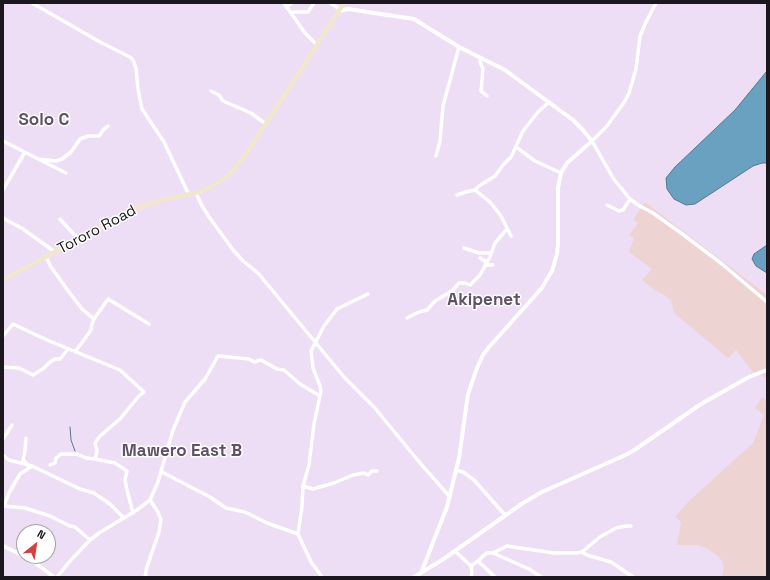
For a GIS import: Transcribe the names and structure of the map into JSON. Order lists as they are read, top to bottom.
{
  "streets": {
    "main road": ["Tororo Road"]
  },
  "districts": ["Solo C", "Akipenet", "Mawero East B"],
  "north": "top right"
}
